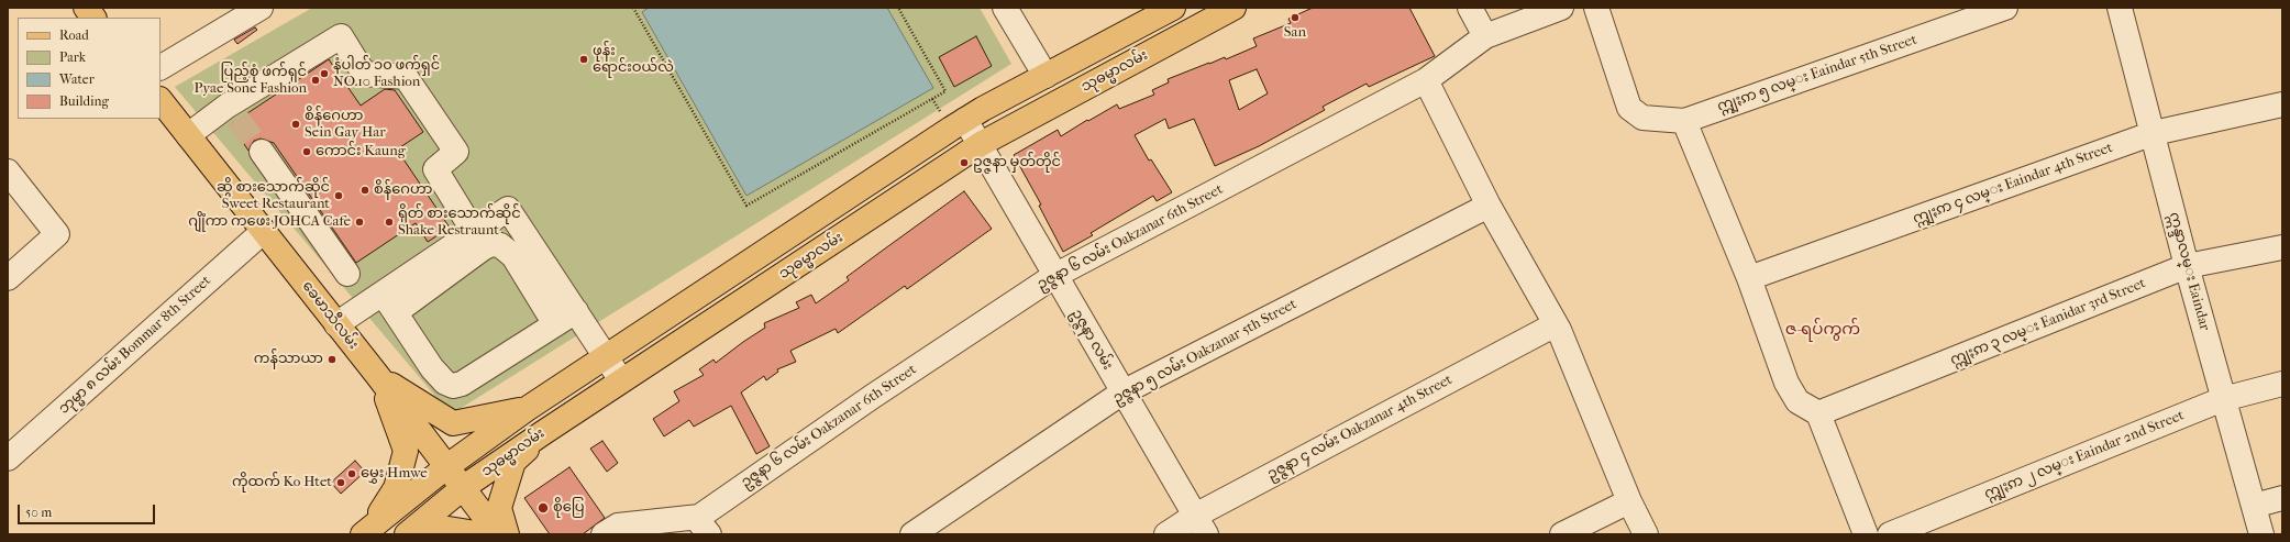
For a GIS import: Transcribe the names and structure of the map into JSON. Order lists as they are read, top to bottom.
{
  "streets": {
    "main road": ["သုဓမ္မာလမ်း", "ခေမာသီလမ်း"],
    "street": [
      "ဣျႏၵာ ၅ လမ္း Eaindar 5th Street",
      "ဣျႏၵာ ၄ လမ္း Eaindar 4th Street",
      "ဥဇ္ဇနာ ၆ လမ်း Oakzanar 6th Street",
      "ဣန္ဒာလမ္း Eaindar",
      "ဣျႏၵာ ၃ လမ္း Eanidar 3rd Street",
      "ဥဇ္ဇနာ လမ်း",
      "ဘုမ္မာ ၈ လမ်း Bommar 8th Street",
      "ဥဇ္ဇနာ ၅ လမ်း Oakzanar 5th Street",
      "ဥဇ္ဇနာ ၄ လမ်း Oakzanar 4th Street",
      "ဣျႏၵာ ၂ လမ္း Eaindar 2nd Street"
    ]
  },
  "crossings": [
    ["သုဓမ္မာလမ်း", "ခေမာသီလမ်း"],
    ["သုဓမ္မာလမ်း", "ဥဇ္ဇနာ လမ်း"],
    ["ဣျႏၵာ ၄ လမ္း Eaindar 4th Street", "ဣန္ဒာလမ္း Eaindar"],
    ["ဥဇ္ဇနာ ၆ လမ်း Oakzanar 6th Street", "ဥဇ္ဇနာ လမ်း"],
    ["ဣန္ဒာလမ္း Eaindar", "ဣျႏၵာ ၃ လမ္း Eanidar 3rd Street"],
    ["ဣန္ဒာလမ္း Eaindar", "ဣျႏၵာ ၂ လမ္း Eaindar 2nd Street"],
    ["ခေမာသီလမ်း", "ဘုမ္မာ ၈ လမ်း Bommar 8th Street"],
    ["ဥဇ္ဇနာ လမ်း", "ဥဇ္ဇနာ ၅ လမ်း Oakzanar 5th Street"],
    ["ဥဇ္ဇနာ လမ်း", "ဥဇ္ဇနာ ၄ လမ်း Oakzanar 4th Street"]
  ],
  "districts": ["ဇ-ရပ်ကွက်"],
  "places": [
    "San",
    "ဖုန်း ရောင်းဝယ်လဲ",
    "နံပါတ် ၁၀ ဖက်ရှင် NO.10 Fashion",
    "ပြည့်စုံ ဖက်ရှင် Pyae Sone Fashion",
    "စိန်ဂေဟာ Sein Gay Har",
    "ကောင်း Kaung",
    "ဥဇ္ဇနာ မှတ်တိုင်",
    "စိန်ဂေဟာ",
    "ဆွိ စားသောက်ဆိုင် Sweet Restaurant",
    "ဂျိုံကာ ကဖေး JOHCA Cafe",
    "ရှိတ် စားသောက်ဆိုင် Shake Restraunt",
    "ကန်သာယာ",
    "မွှေး Hmwe",
    "ကိုထက် Ko Htet",
    "စိုပြေ"
  ],
  "legend": [
    "Road",
    "Park",
    "Water",
    "Building"
  ],
  "scale_bar": "50 m"
}
